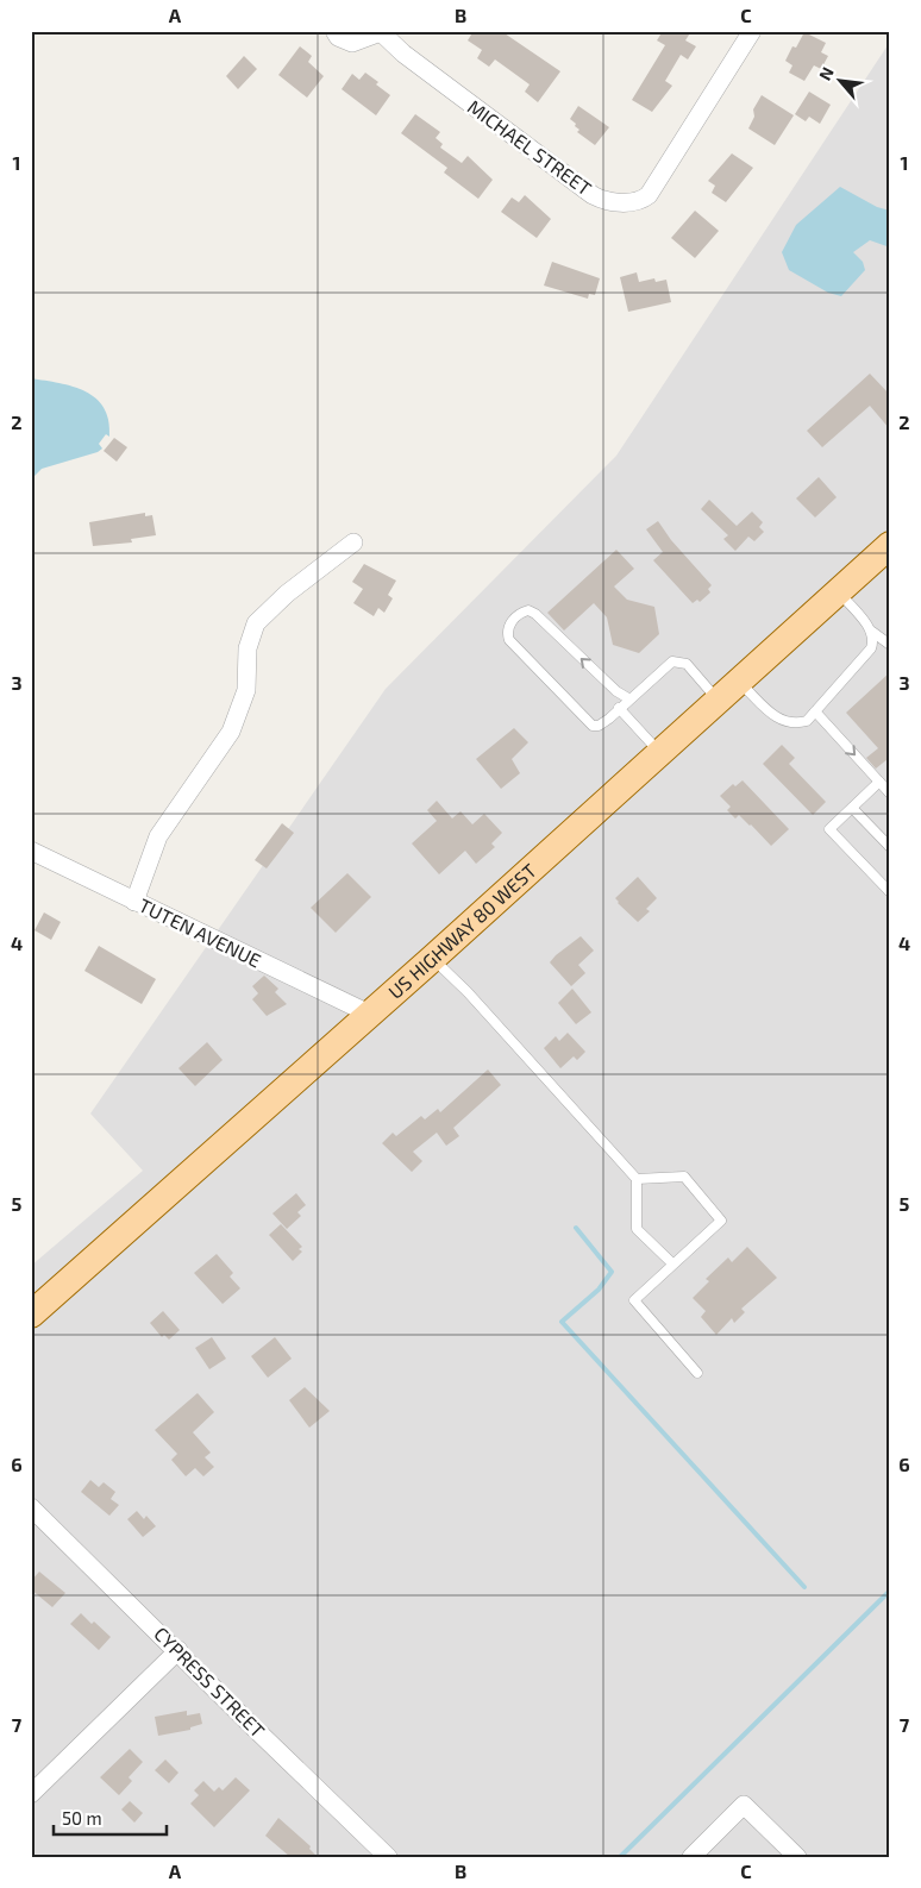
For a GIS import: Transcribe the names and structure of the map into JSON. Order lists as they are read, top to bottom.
{
  "streets": {
    "main road": ["US HIGHWAY 80 WEST"],
    "street": ["MICHAEL STREET", "TUTEN AVENUE", "CYPRESS STREET"]
  },
  "crossings": [
    ["US HIGHWAY 80 WEST", "TUTEN AVENUE"]
  ],
  "scale_bar": "50 m",
  "north": "top left",
  "grid": {
    "columns": ["A", "B", "C"],
    "rows": [
      "1",
      "2",
      "3",
      "4",
      "5",
      "6",
      "7"
    ]
  }
}
